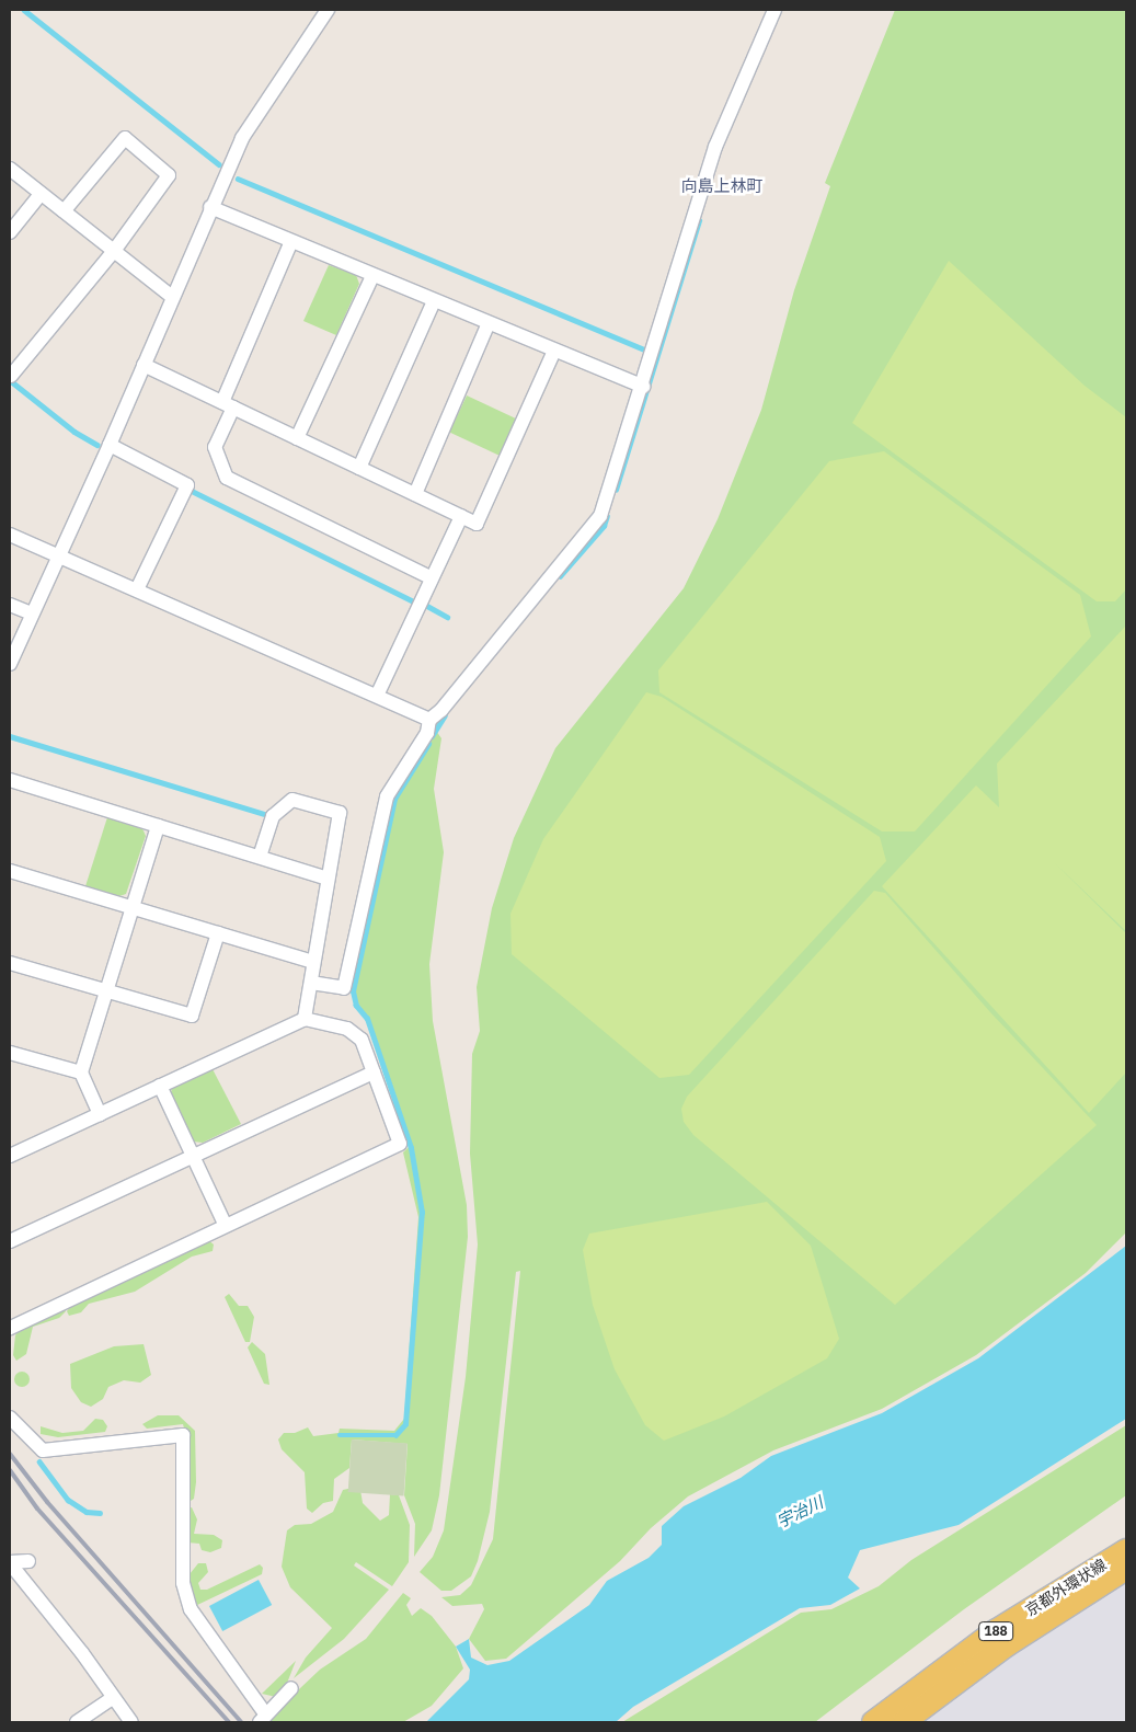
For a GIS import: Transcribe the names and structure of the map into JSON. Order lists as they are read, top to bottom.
{
  "streets": {
    "main road": ["京都外環状線", "188"]
  },
  "districts": ["向島上林町"],
  "water": ["宇治川"]
}
